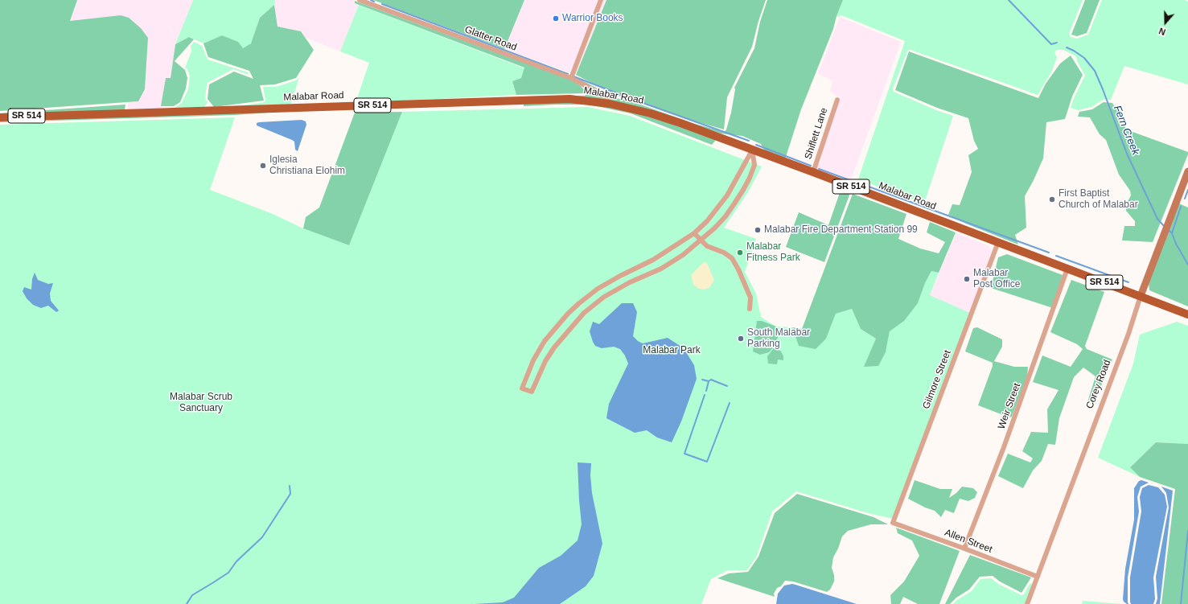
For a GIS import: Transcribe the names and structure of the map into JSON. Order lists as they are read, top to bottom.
{
  "streets": {
    "main road": ["Malabar Road", "SR 514"],
    "street": [
      "Glatter Road",
      "Shiflett Lane",
      "Gilmore Street",
      "Corey Road",
      "Weir Street",
      "Allen Street"
    ]
  },
  "crossings": [
    ["Glatter Road", "Malabar Road"],
    ["Malabar Road", "Shiflett Lane"],
    ["Malabar Road", "Gilmore Street"],
    ["Malabar Road", "Corey Road"],
    ["Malabar Road", "Weir Street"],
    ["Gilmore Street", "Allen Street"],
    ["Corey Road", "Allen Street"],
    ["Weir Street", "Allen Street"]
  ],
  "water": ["Fern Creek"],
  "parks": ["Malabar Park", "Malabar Scrub Sanctuary"],
  "places": [
    "Warrior Books",
    "Iglesia Christiana Elohim",
    "First Baptist Church of Malabar",
    "Malabar Fire Department Station 99",
    "Malabar Fitness Park",
    "Malabar Post Office",
    "South Malabar Parking"
  ],
  "north": "bottom"
}
